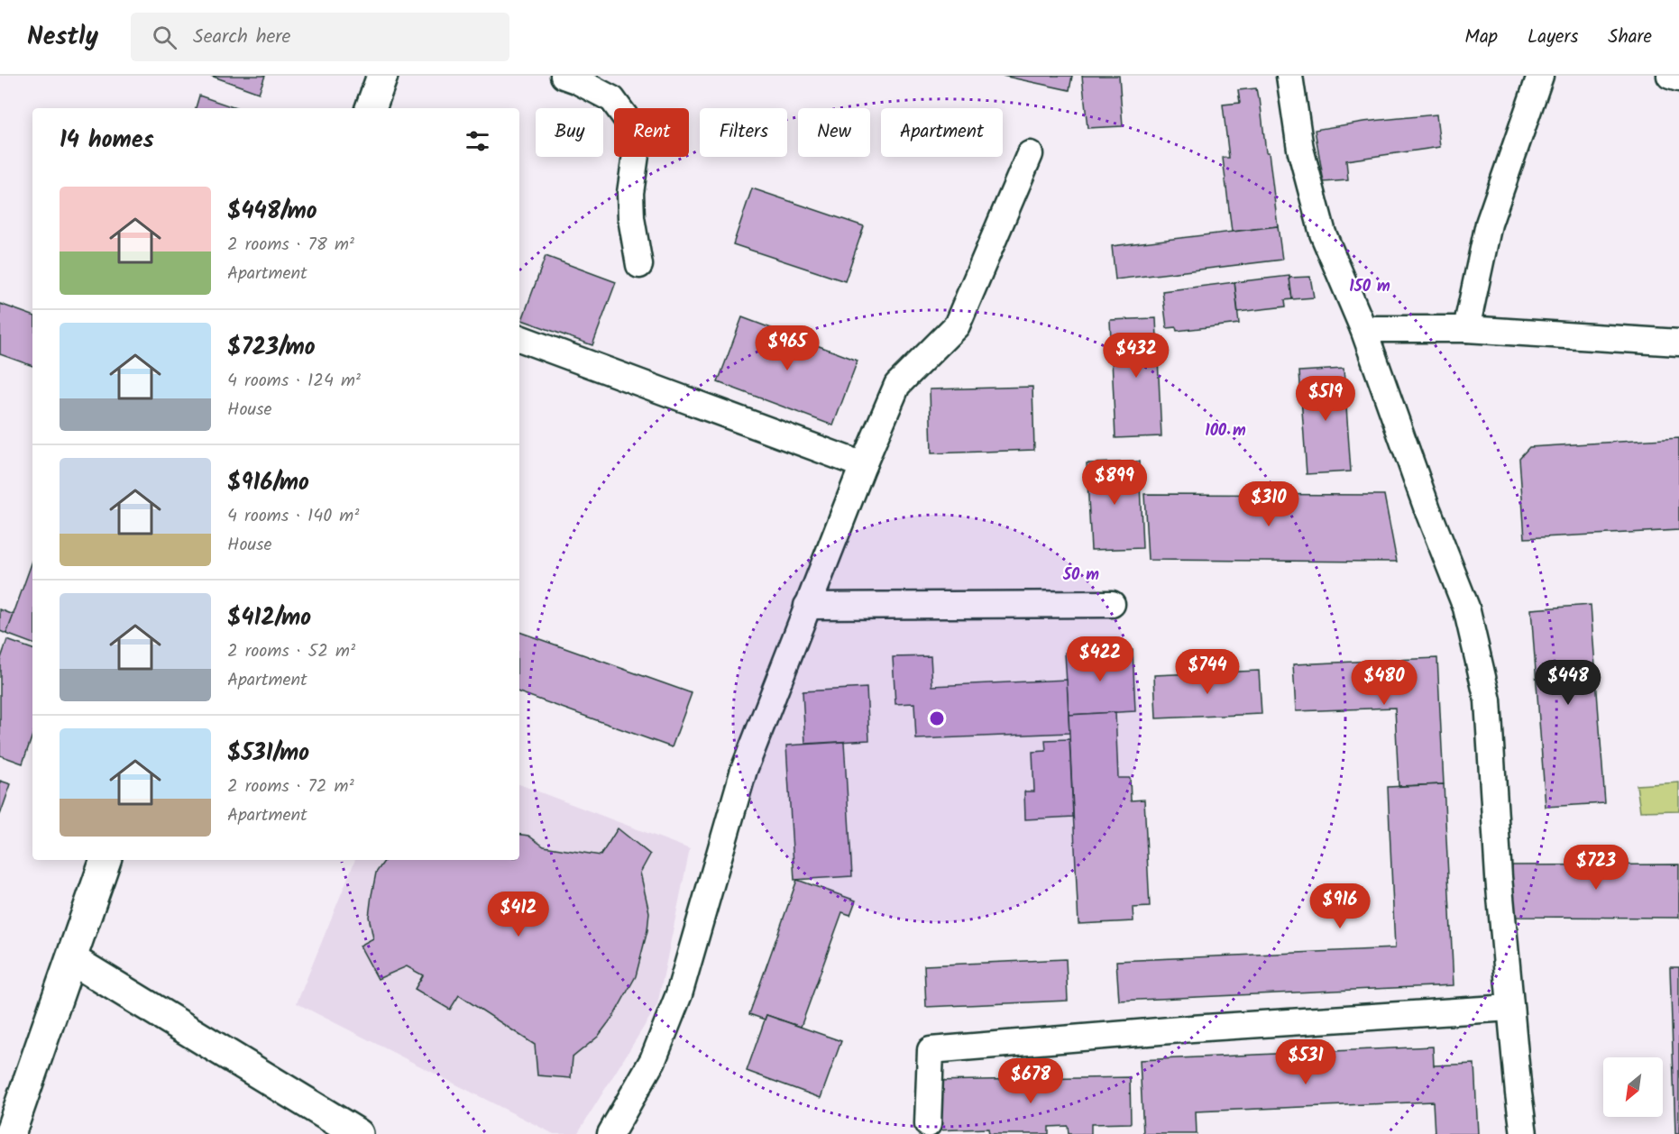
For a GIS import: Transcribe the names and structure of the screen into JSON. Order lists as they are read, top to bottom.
{
  "north": "bottom left",
  "page": {
    "header": "Nestly",
    "search": "Search here",
    "nav": ["Map", "Layers", "Share"],
    "chip": [
      "Buy",
      "Rent",
      "Filters",
      "New",
      "Apartment"
    ],
    "heading": "14 homes",
    "list": [
      {
        "name": "$448/mo",
        "note": "2 rooms · 78 m² · Apartment"
      },
      {
        "name": "$723/mo",
        "note": "4 rooms · 124 m² · House"
      },
      {
        "name": "$916/mo",
        "note": "4 rooms · 140 m² · House"
      },
      {
        "name": "$412/mo",
        "note": "2 rooms · 52 m² · Apartment"
      },
      {
        "name": "$531/mo",
        "note": "2 rooms · 72 m² · Apartment"
      }
    ],
    "price": [
      "$965",
      "$432",
      "$519",
      "$899",
      "$310",
      "$422",
      "$744",
      "$480",
      "$448",
      "$723",
      "$916",
      "$412",
      "$531",
      "$678"
    ]
  },
  "rings": ["150 m", "100 m", "50 m"]
}
